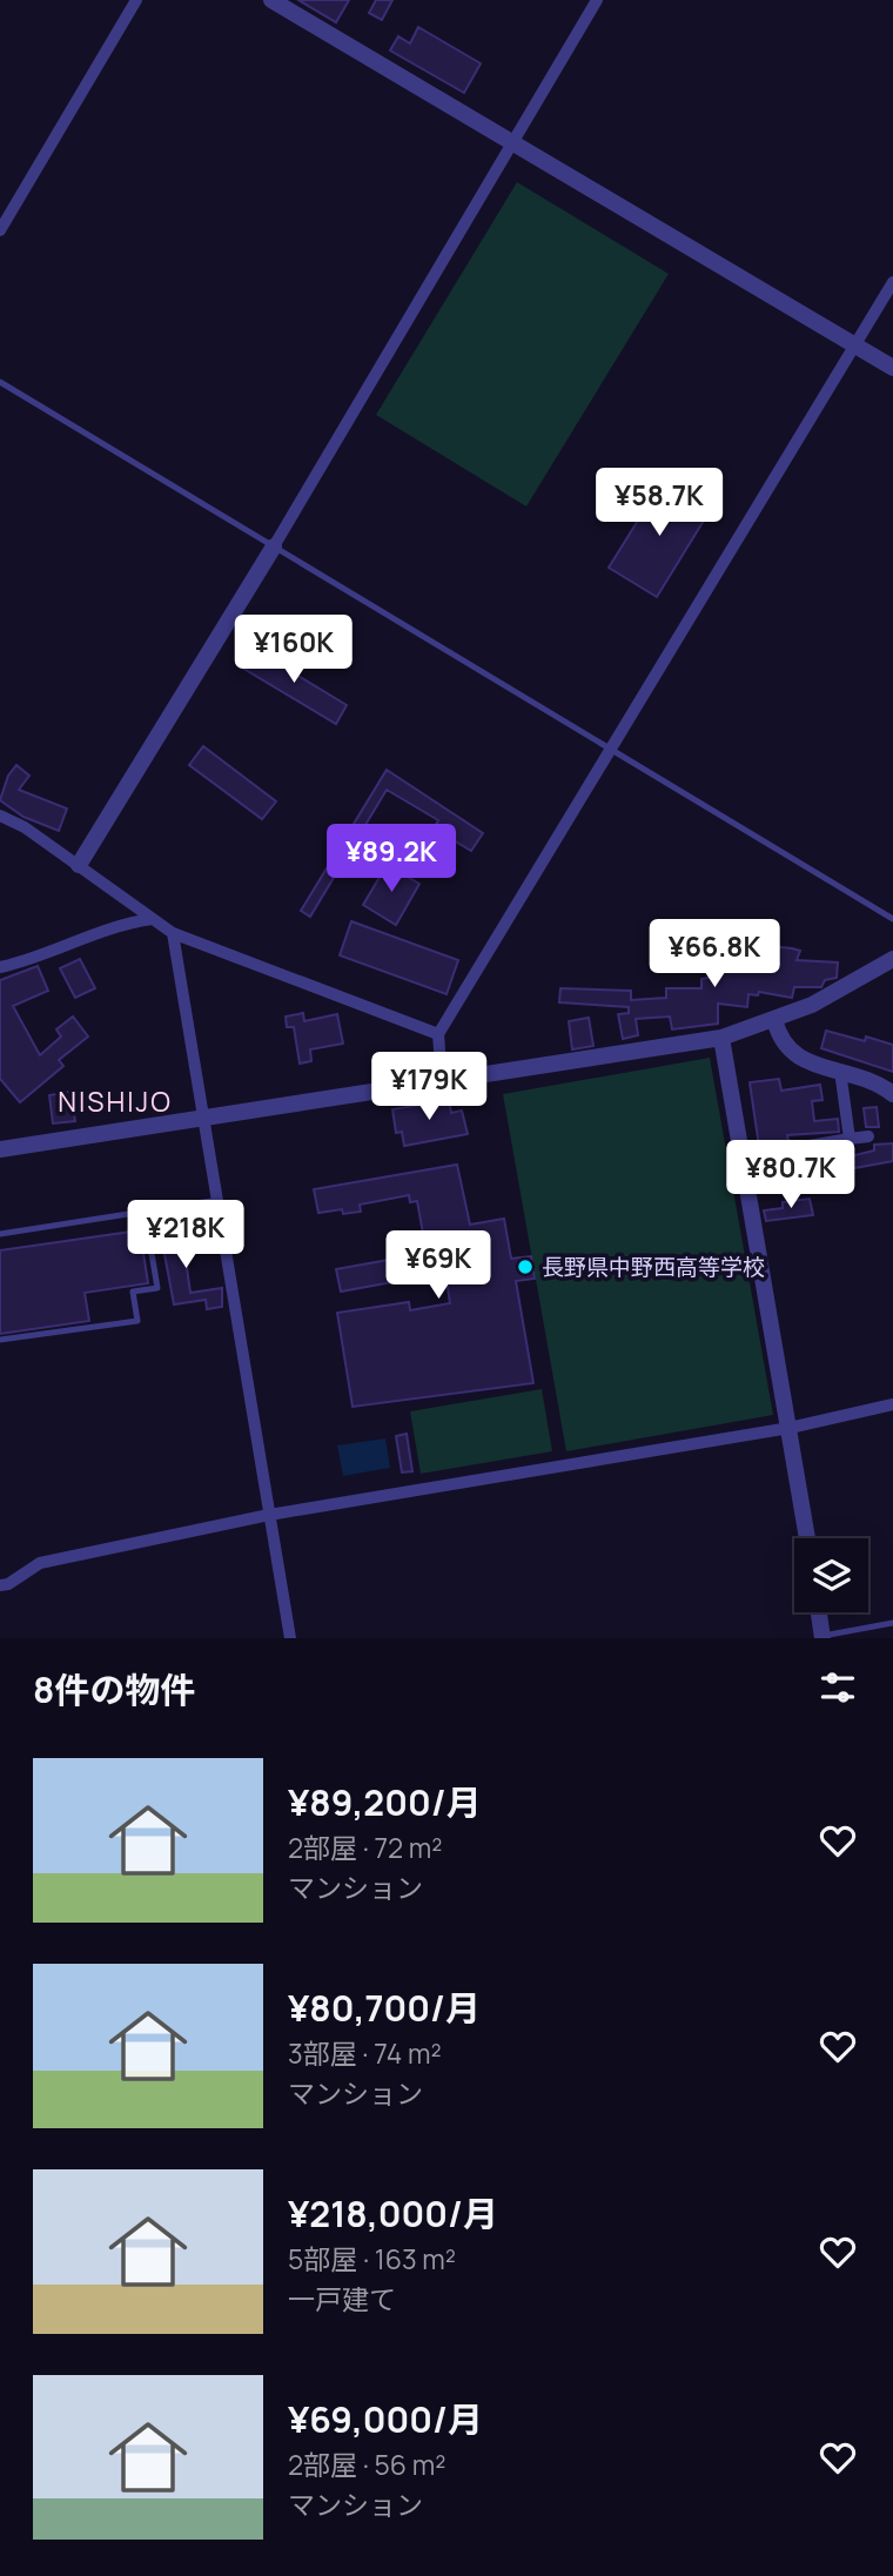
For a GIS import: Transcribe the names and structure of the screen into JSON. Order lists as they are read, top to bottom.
{
  "districts": ["NISHIJO"],
  "places": ["長野県中野西高等学校"],
  "page": {
    "price": [
      "¥58.7K",
      "¥160K",
      "¥89.2K",
      "¥66.8K",
      "¥179K",
      "¥80.7K",
      "¥218K",
      "¥69K"
    ],
    "heading": "8件の物件",
    "list": [
      {
        "name": "¥89,200/月",
        "note": "2部屋 · 72 m² · マンション"
      },
      {
        "name": "¥80,700/月",
        "note": "3部屋 · 74 m² · マンション"
      },
      {
        "name": "¥218,000/月",
        "note": "5部屋 · 163 m² · 一戸建て"
      },
      {
        "name": "¥69,000/月",
        "note": "2部屋 · 56 m² · マンション"
      }
    ]
  }
}
